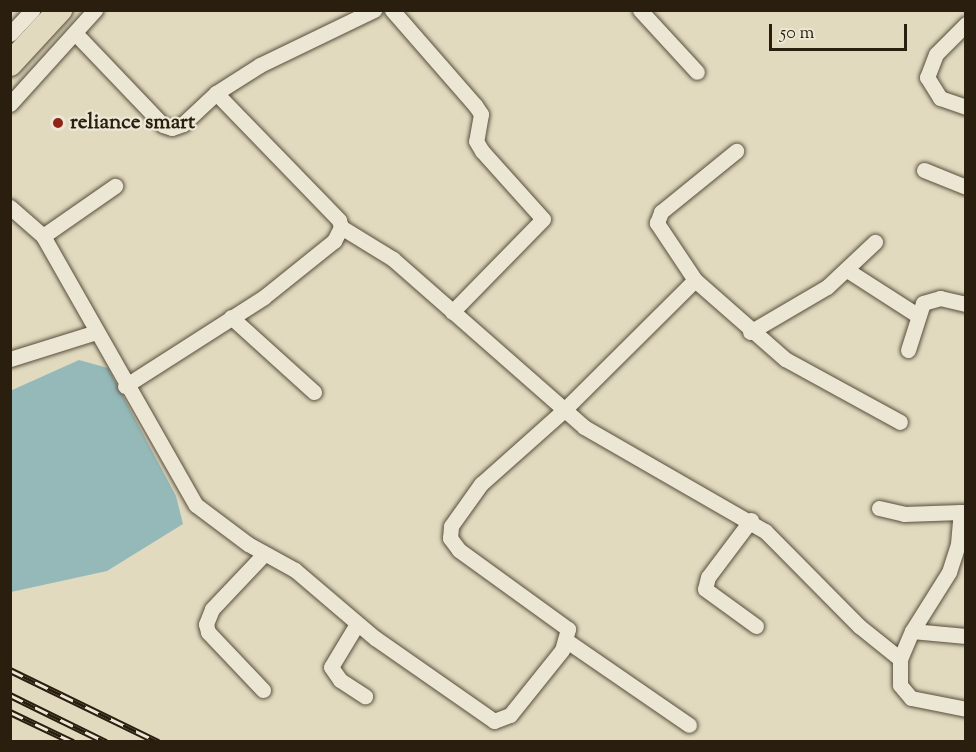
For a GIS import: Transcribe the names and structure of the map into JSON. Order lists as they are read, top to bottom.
{
  "places": ["reliance smart"],
  "scale_bar": "50 m"
}
